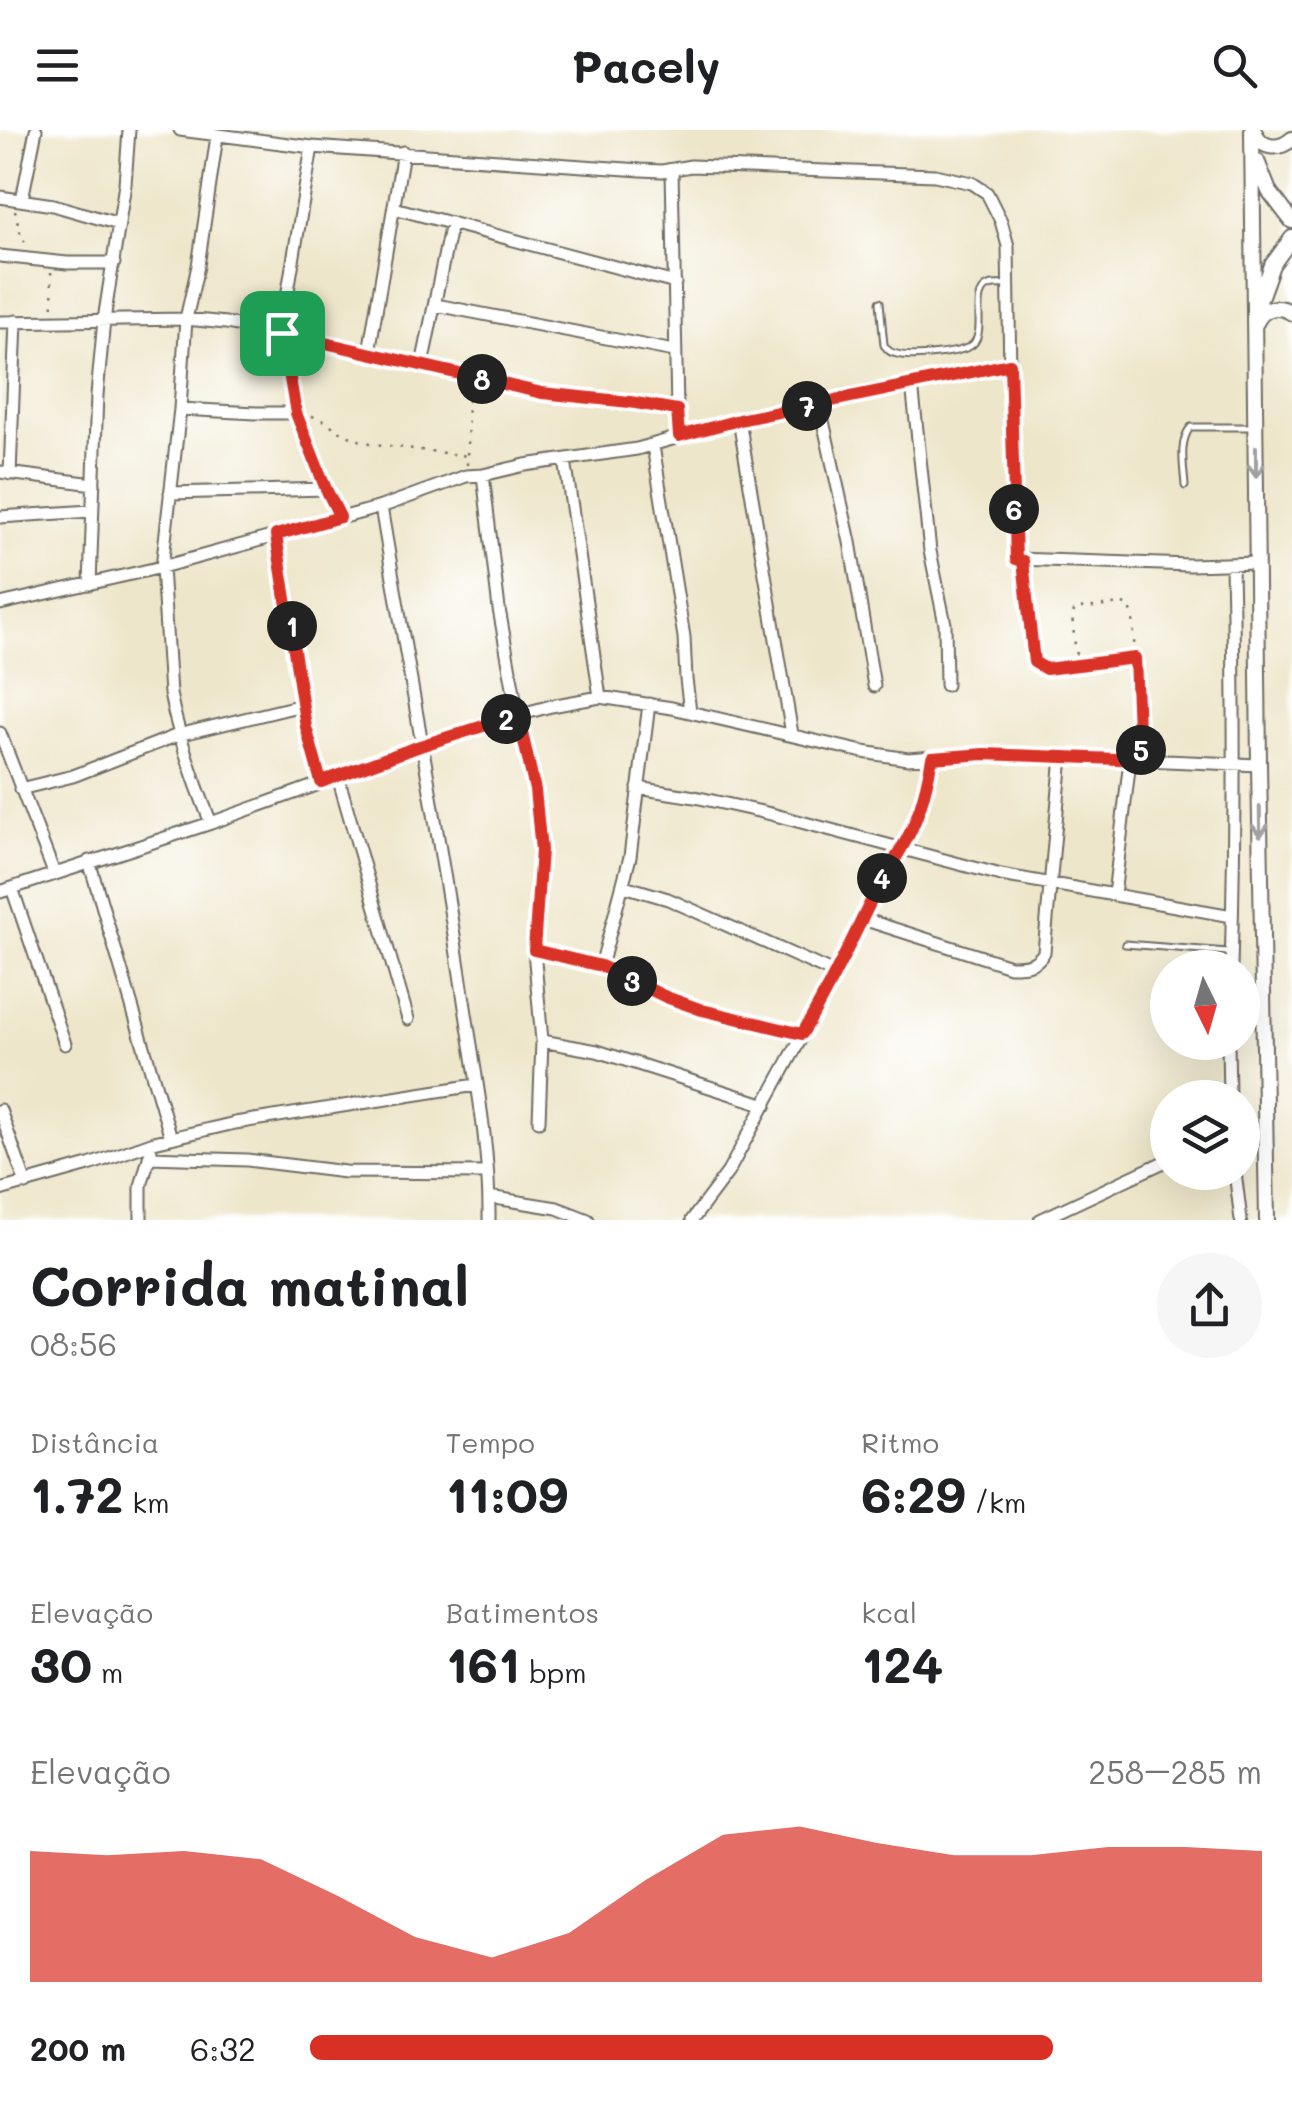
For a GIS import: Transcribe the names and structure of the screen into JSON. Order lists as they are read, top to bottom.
{
  "north": "bottom",
  "page": {
    "header": "Pacely",
    "pins": [
      "8",
      "7",
      "6",
      "1",
      "2",
      "5",
      "4",
      "3"
    ],
    "heading": ["Corrida matinal", "08:56"],
    "stats": [
      ["Distância", "1.72 km"],
      ["Tempo", "11:09"],
      ["Ritmo", "6:29 /km"],
      ["Elevação", "30 m"],
      ["Batimentos", "161 bpm"],
      ["kcal", "124"]
    ],
    "chart": ["Elevação", "258–285 m"],
    "list": [
      {
        "name": "200 m",
        "note": "6:32"
      }
    ]
  }
}
